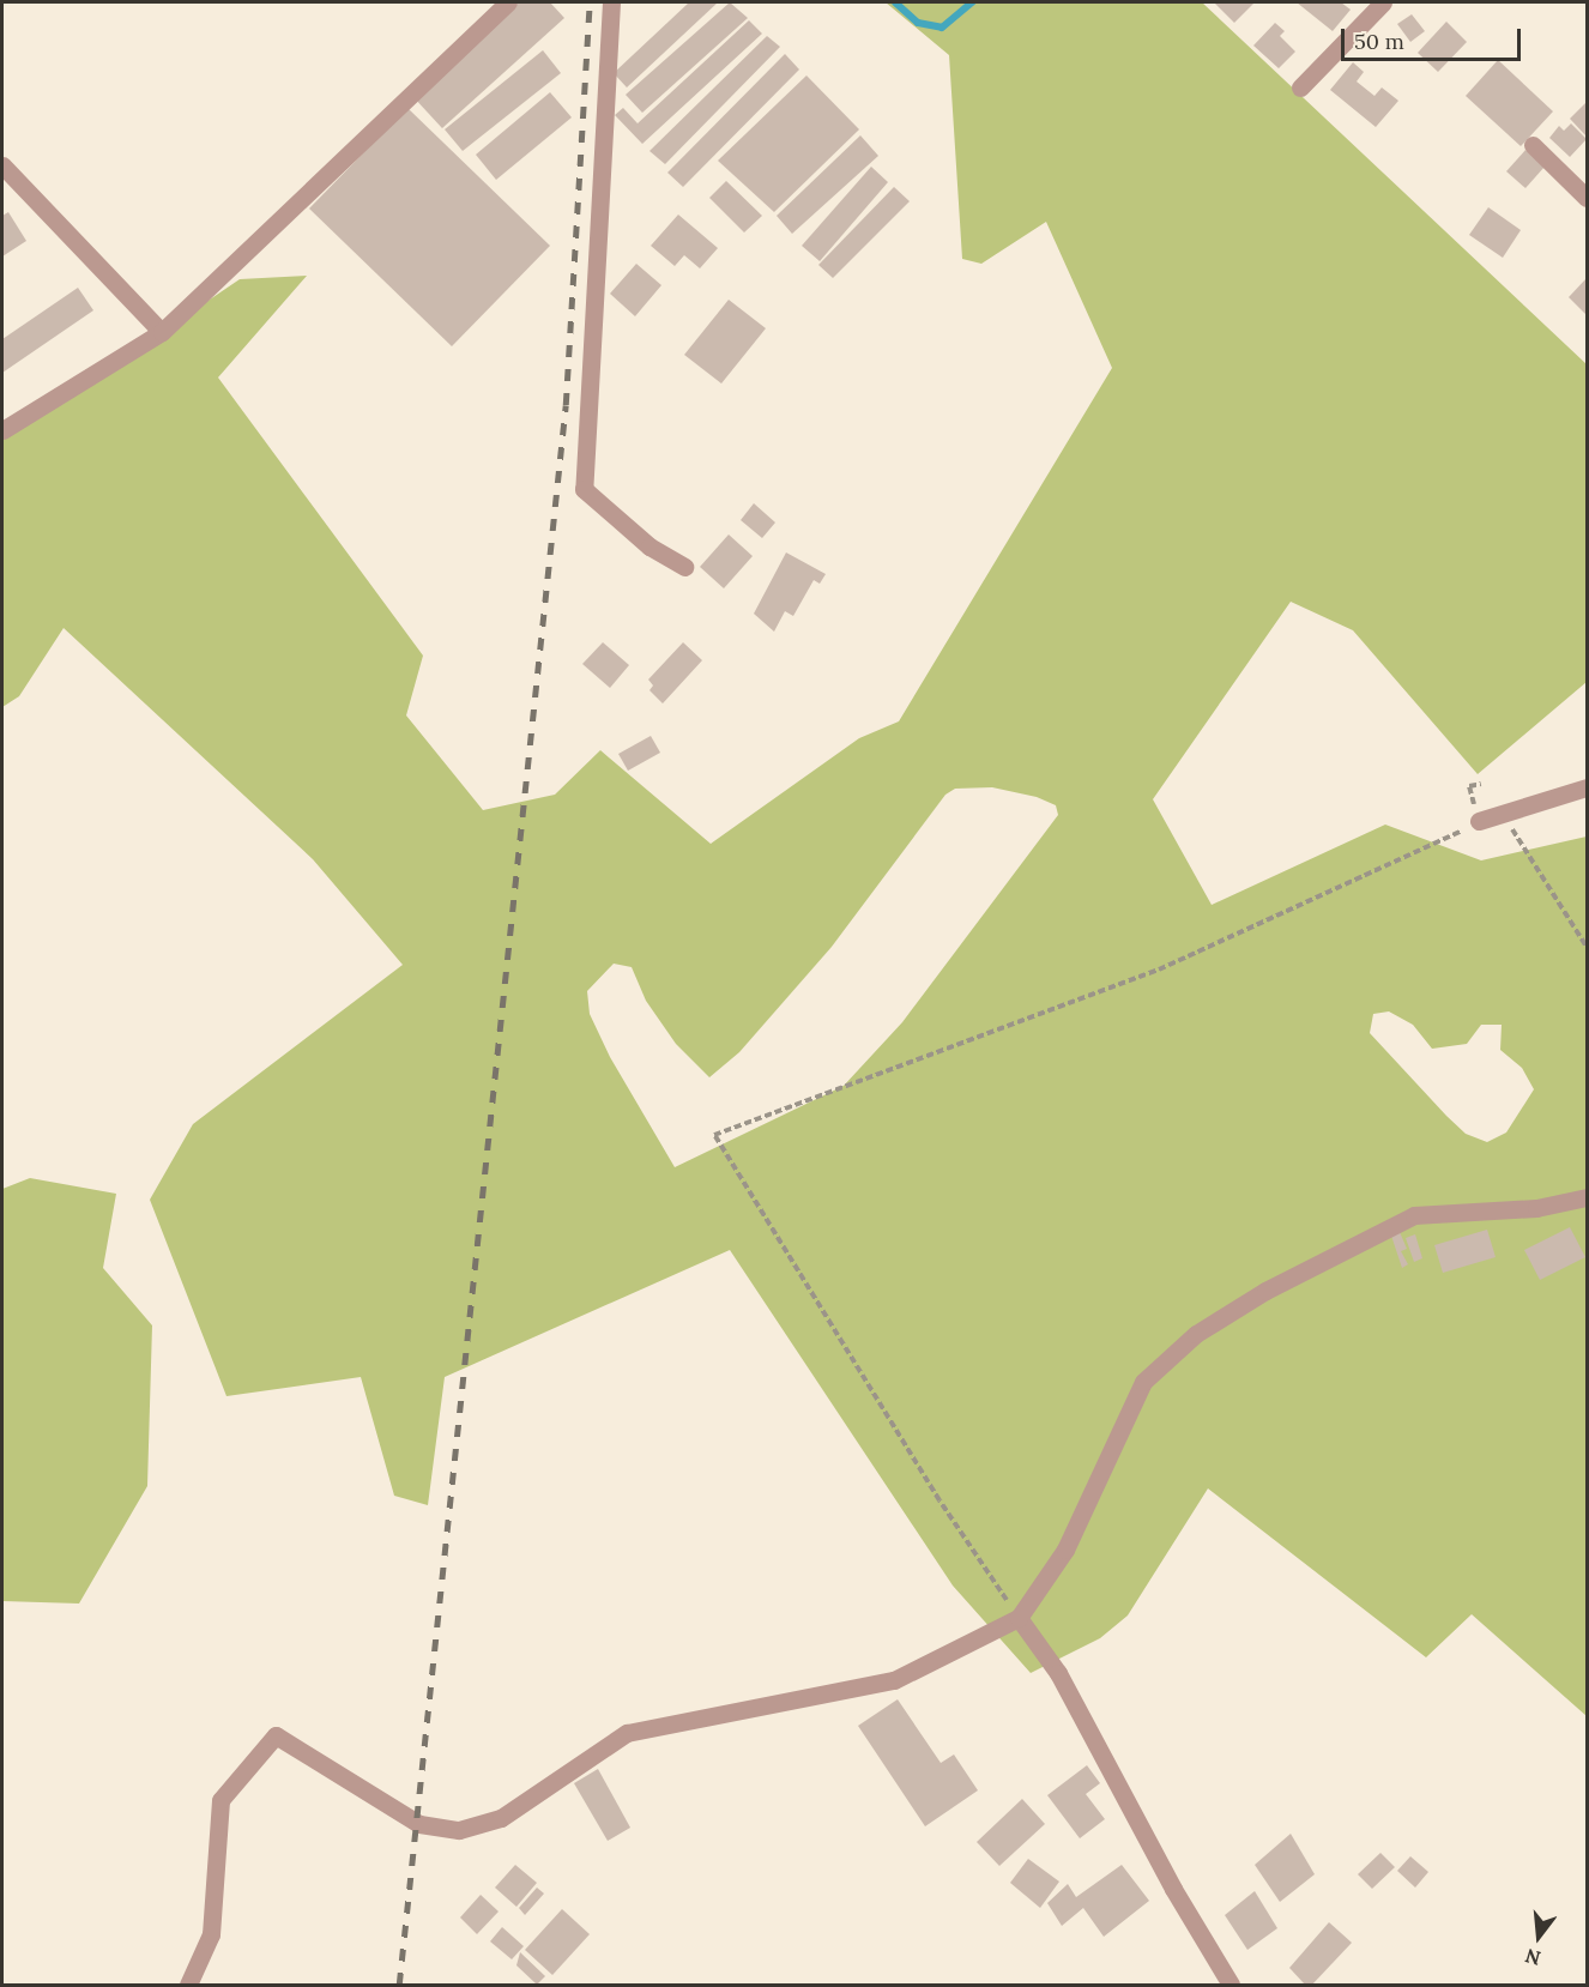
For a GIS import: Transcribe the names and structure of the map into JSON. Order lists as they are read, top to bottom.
{
  "scale_bar": "50 m",
  "north": "bottom"
}
